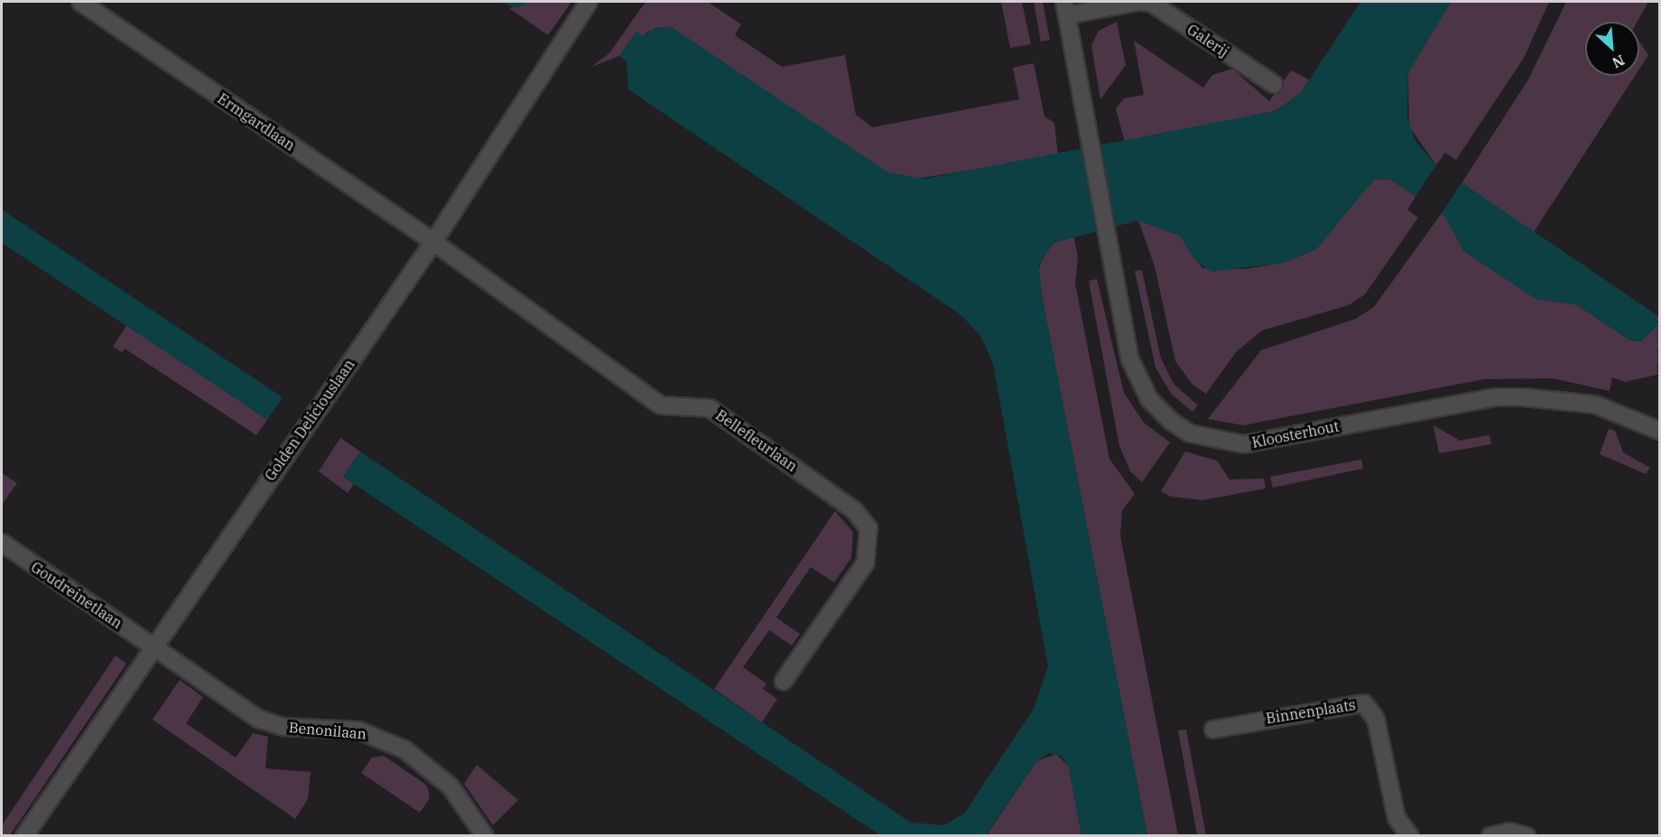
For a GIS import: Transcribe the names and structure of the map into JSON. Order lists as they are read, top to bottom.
{
  "streets": {
    "street": [
      "Galerij",
      "Ermgardlaan",
      "Golden Deliciouslaan",
      "Kloosterhout",
      "Bellefleurlaan",
      "Goudreinetlaan",
      "Binnenplaats",
      "Benonilaan"
    ]
  },
  "crossings": [
    ["Galerij", "Kloosterhout"],
    ["Ermgardlaan", "Golden Deliciouslaan"],
    ["Ermgardlaan", "Bellefleurlaan"],
    ["Golden Deliciouslaan", "Bellefleurlaan"],
    ["Golden Deliciouslaan", "Goudreinetlaan"],
    ["Golden Deliciouslaan", "Benonilaan"],
    ["Goudreinetlaan", "Benonilaan"]
  ],
  "north": "bottom right"
}
